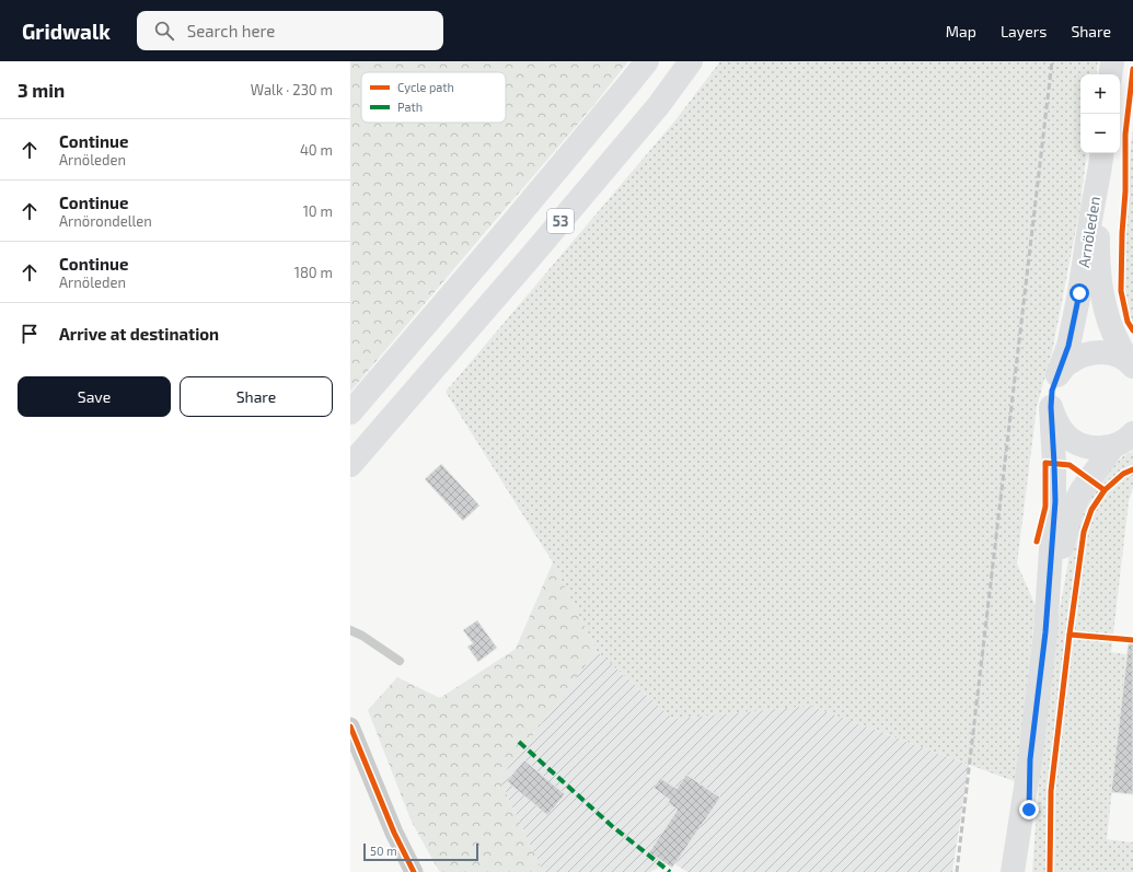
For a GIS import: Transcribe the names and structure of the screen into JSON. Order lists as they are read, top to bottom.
{
  "streets": {
    "main road": ["53", "Arnöleden"]
  },
  "legend": ["Cycle path", "Path"],
  "scale_bar": "50 m",
  "page": {
    "header": "Gridwalk",
    "search": "Search here",
    "nav": ["Map", "Layers", "Share"],
    "heading": ["3 min", "Walk · 230 m"],
    "map_buttons": ["+", "−"],
    "list": [
      ["Continue", "Arnöleden", "40 m"],
      ["Continue", "Arnörondellen", "10 m"],
      ["Continue", "Arnöleden", "180 m"],
      "Arrive at destination"
    ],
    "buttons": ["Save", "Share"],
    "scale": "50 m"
  }
}
